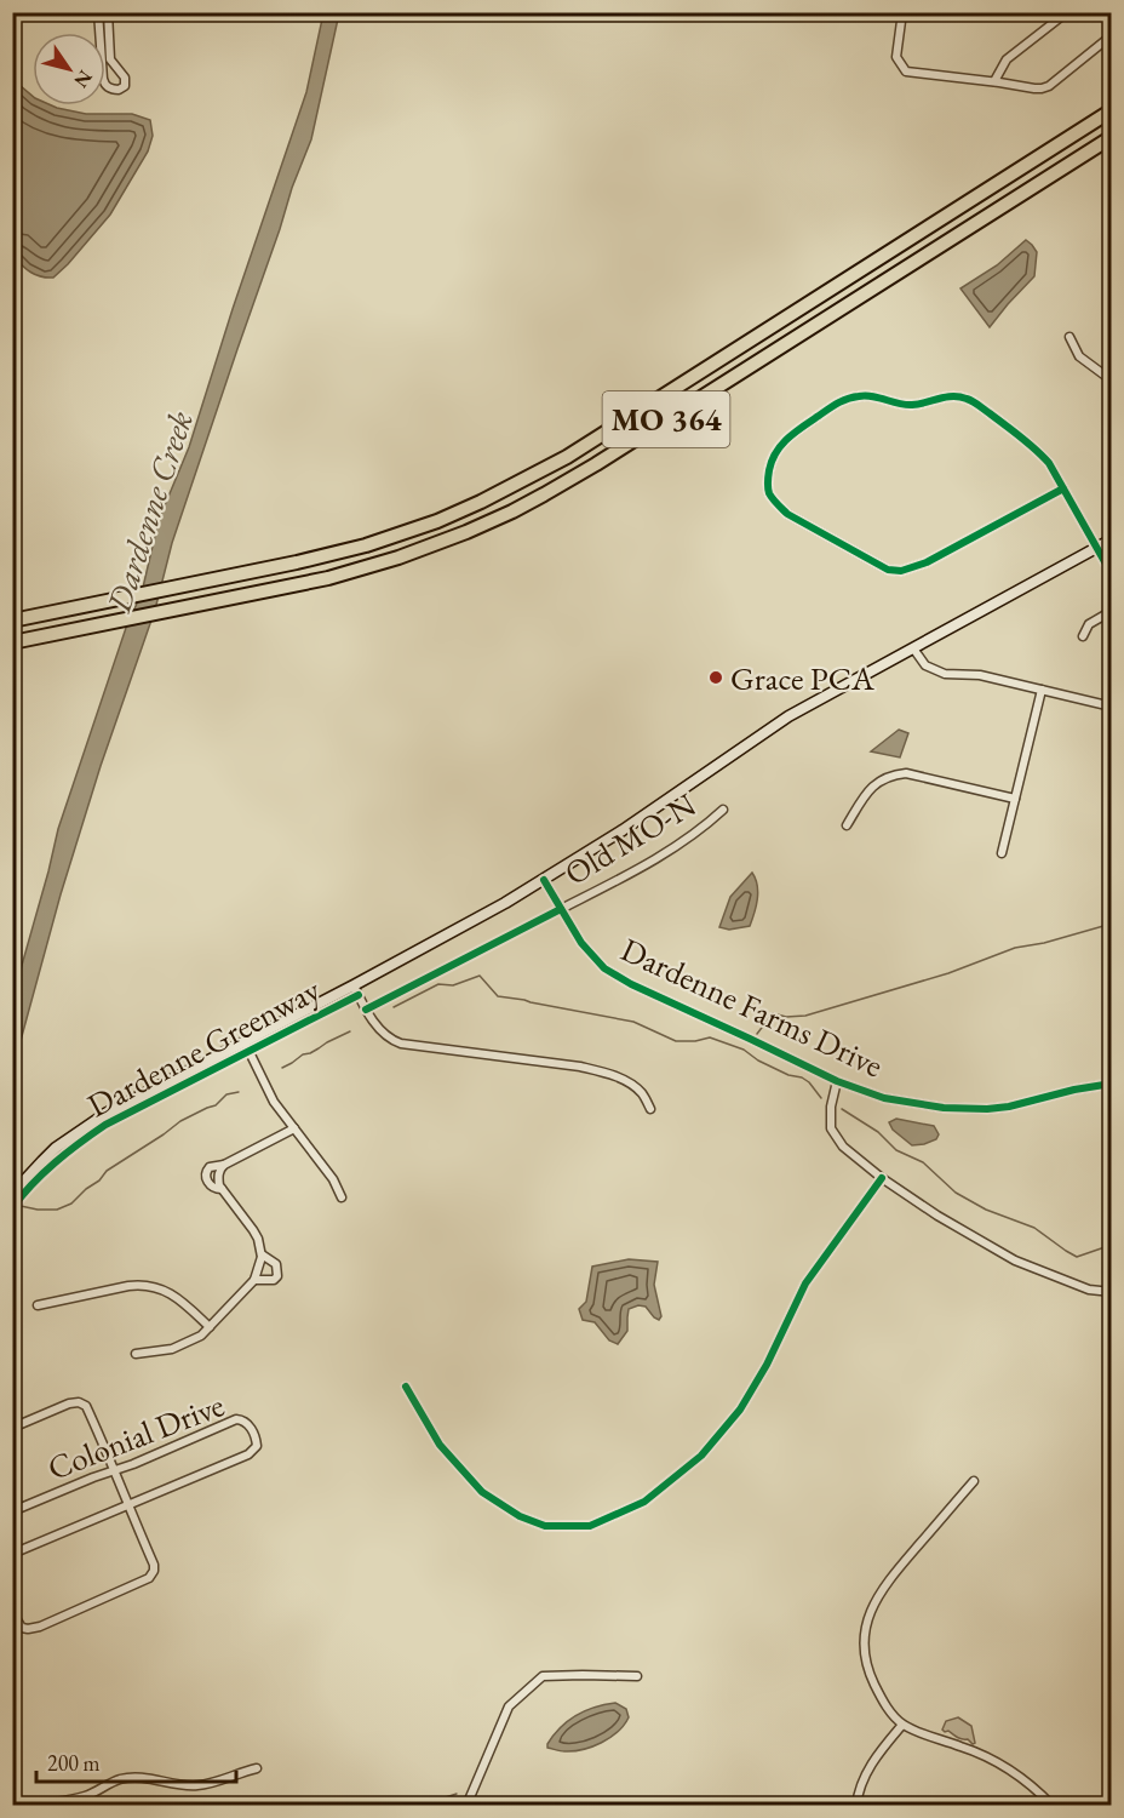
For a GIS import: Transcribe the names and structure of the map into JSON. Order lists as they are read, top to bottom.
{
  "streets": {
    "highway": ["MO 364"],
    "street": ["Old MO-N", "Dardenne Farms Drive", "Colonial Drive"],
    "cycle path": ["Dardenne Greenway"]
  },
  "crossings": [
    ["Old MO-N", "Dardenne Farms Drive"]
  ],
  "water": ["Dardenne Creek"],
  "places": ["Grace PCA"],
  "scale_bar": "200 m",
  "north": "bottom right"
}
